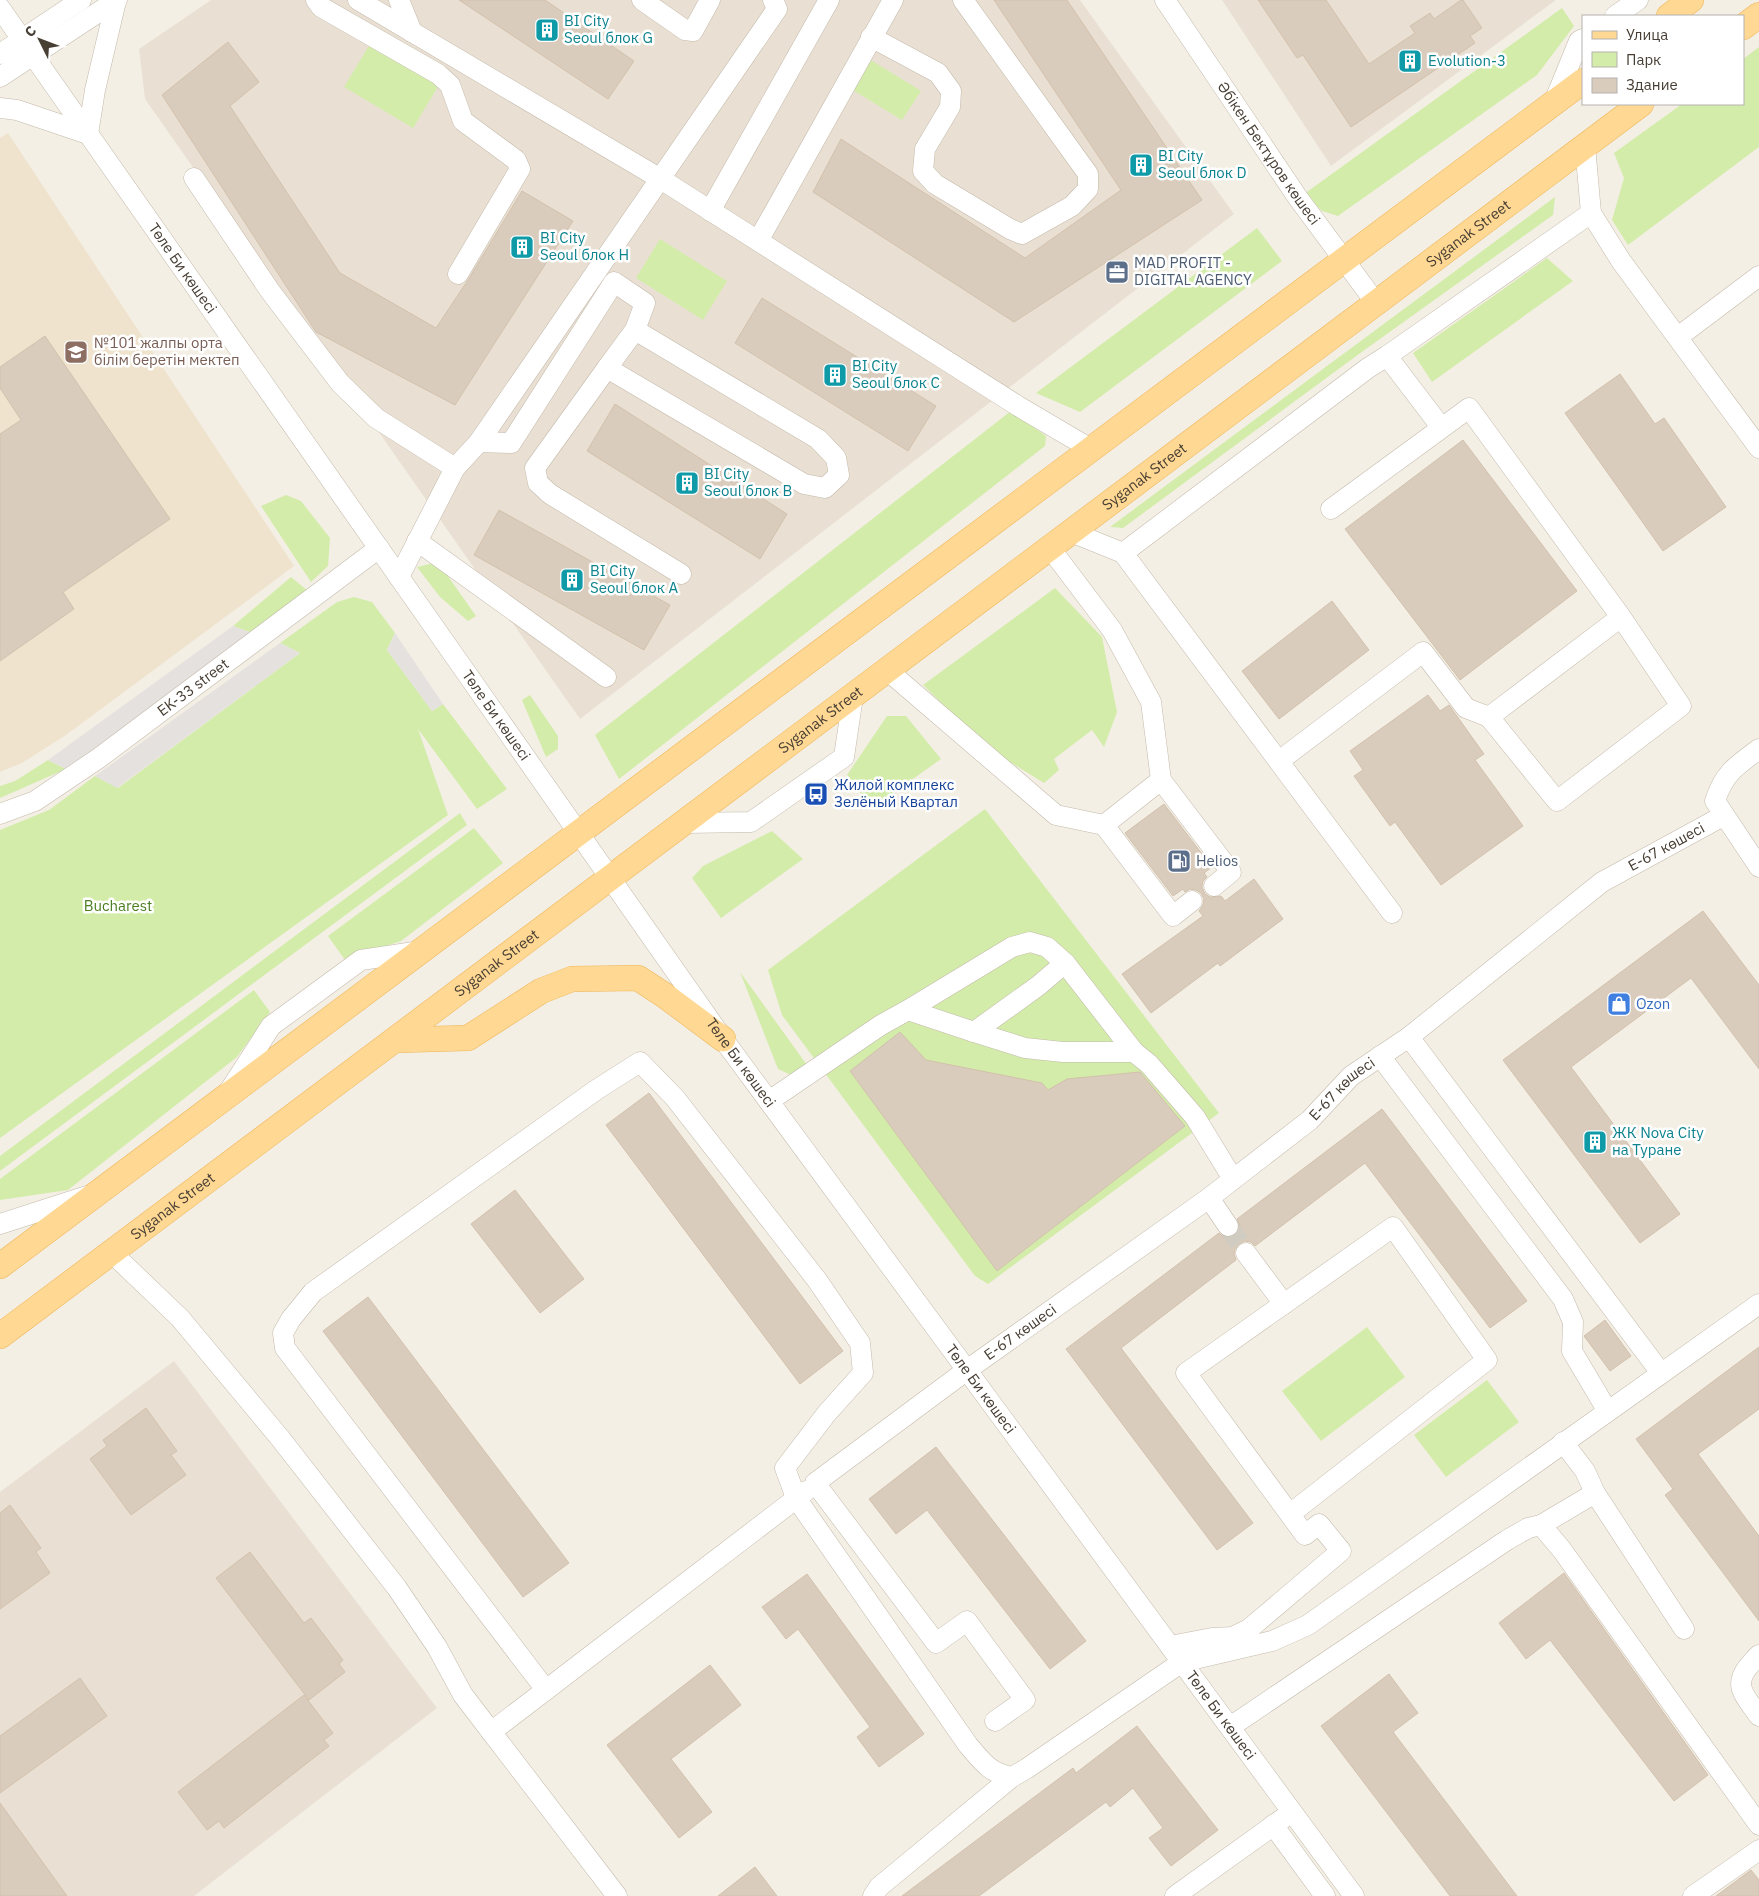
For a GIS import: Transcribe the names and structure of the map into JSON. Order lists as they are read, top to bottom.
{
  "streets": {
    "main road": ["Syganak Street"],
    "street": [
      "Әбікен Бектұров көшесі",
      "Төле Би көшесі",
      "EK-33 street",
      "Е-67 көшесі"
    ]
  },
  "crossings": [
    ["Әбікен Бектұров көшесі", "Syganak Street"],
    ["Syganak Street", "Төле Би көшесі"],
    ["Төле Би көшесі", "EK-33 street"],
    ["Төле Би көшесі", "Е-67 көшесі"]
  ],
  "parks": ["Bucharest"],
  "places": {
    "building": [
      "BI City Seoul блок G",
      "Evolution-3",
      "BI City Seoul блок D",
      "BI City Seoul блок H",
      "BI City Seoul блок C",
      "BI City Seoul блок B",
      "BI City Seoul блок A",
      "ЖК Nova City на Туране"
    ],
    "office": ["MAD PROFIT - DIGITAL AGENCY"],
    "school or university": ["№101 жалпы орта білім беретін мектеп"],
    "bus stop": ["Жилой комплекс Зелёный Квартал"],
    "fuel station": ["Helios"],
    "shop": ["Ozon"]
  },
  "legend": ["Улица", "Парк", "Здание"],
  "north": "top left"
}
